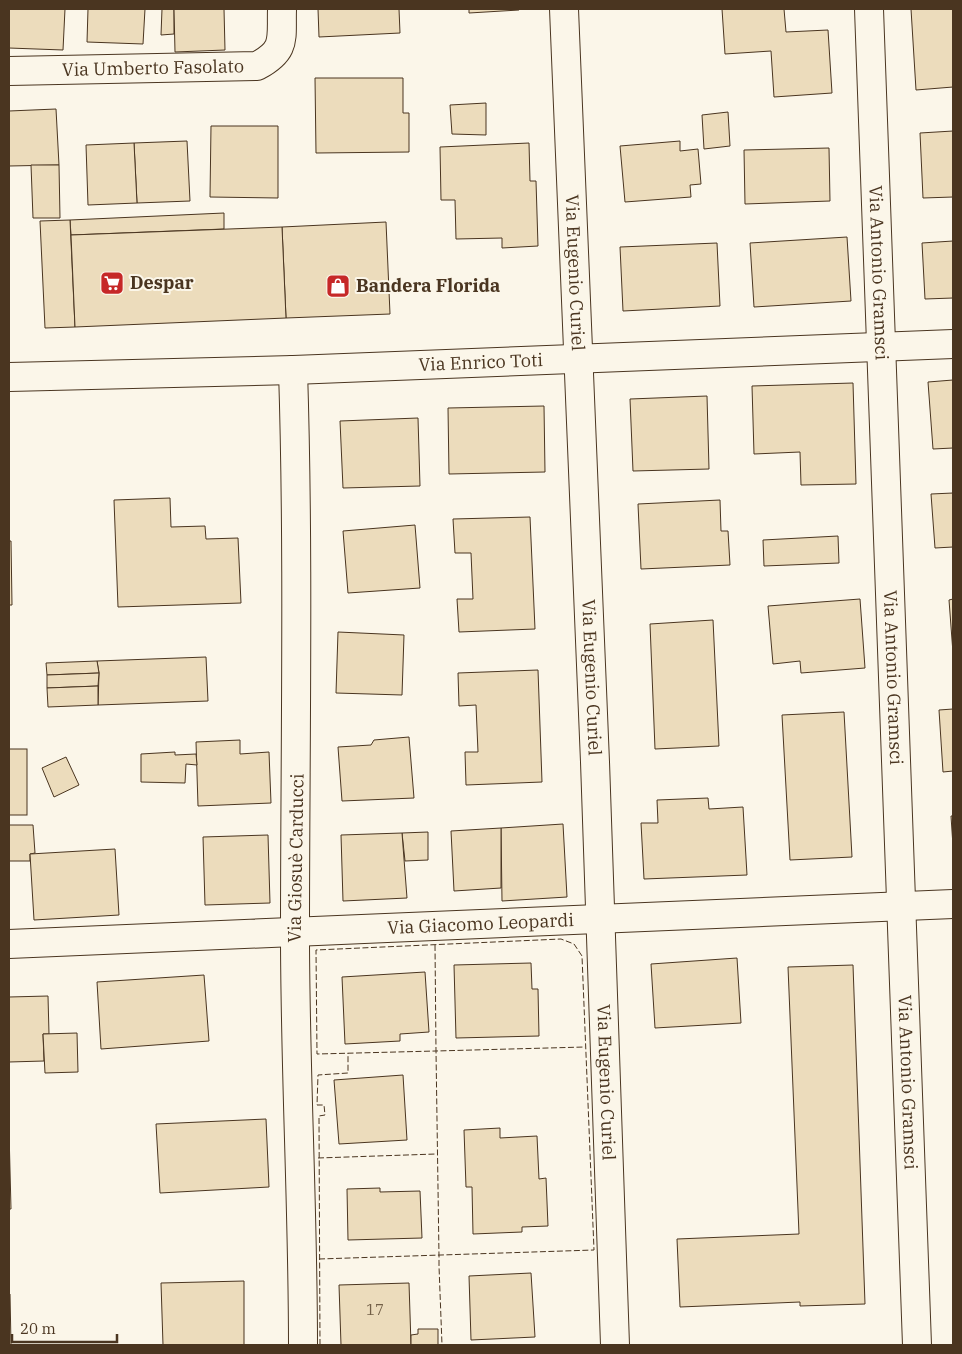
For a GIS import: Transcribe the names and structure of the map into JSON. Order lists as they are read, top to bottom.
{
  "streets": {
    "street": [
      "Via Umberto Fasolato",
      "Via Eugenio Curiel",
      "Via Antonio Gramsci",
      "Via Enrico Toti",
      "Via Giosuè Carducci",
      "Via Giacomo Leopardi"
    ]
  },
  "crossings": [
    ["Via Eugenio Curiel", "Via Enrico Toti"],
    ["Via Eugenio Curiel", "Via Giacomo Leopardi"],
    ["Via Antonio Gramsci", "Via Enrico Toti"],
    ["Via Antonio Gramsci", "Via Giacomo Leopardi"],
    ["Via Enrico Toti", "Via Giosuè Carducci"],
    ["Via Giosuè Carducci", "Via Giacomo Leopardi"]
  ],
  "places": {
    "supermarket": ["Despar"],
    "shop": ["Bandera Florida"]
  },
  "house_numbers": ["17"],
  "scale_bar": "20 m"
}
